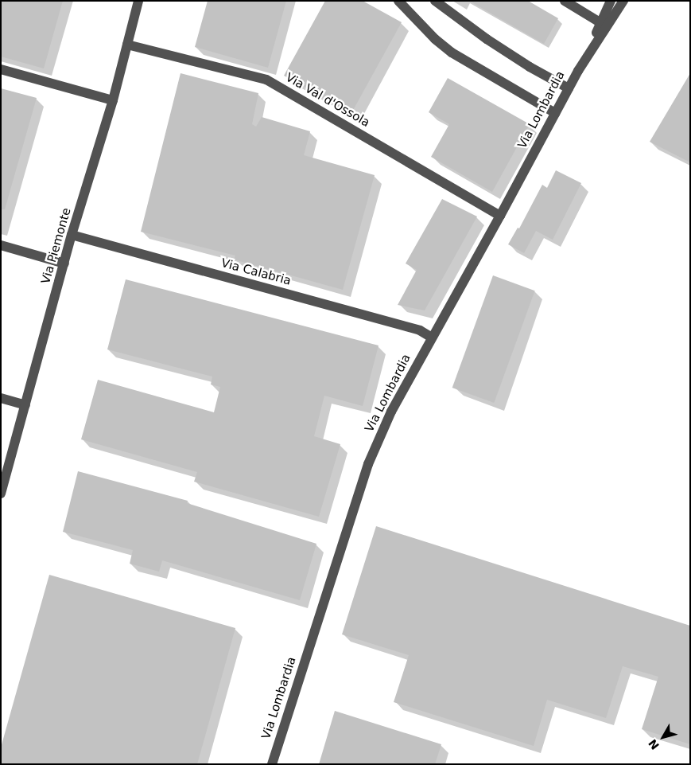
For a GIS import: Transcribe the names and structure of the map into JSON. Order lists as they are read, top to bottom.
{
  "streets": {
    "street": [
      "Via Val d'Ossola",
      "Via Lombardia",
      "Via Piemonte",
      "Via Calabria"
    ]
  },
  "crossings": [
    ["Via Val d'Ossola", "Via Lombardia"],
    ["Via Val d'Ossola", "Via Piemonte"],
    ["Via Lombardia", "Via Calabria"],
    ["Via Piemonte", "Via Calabria"]
  ],
  "north": "bottom left"
}
